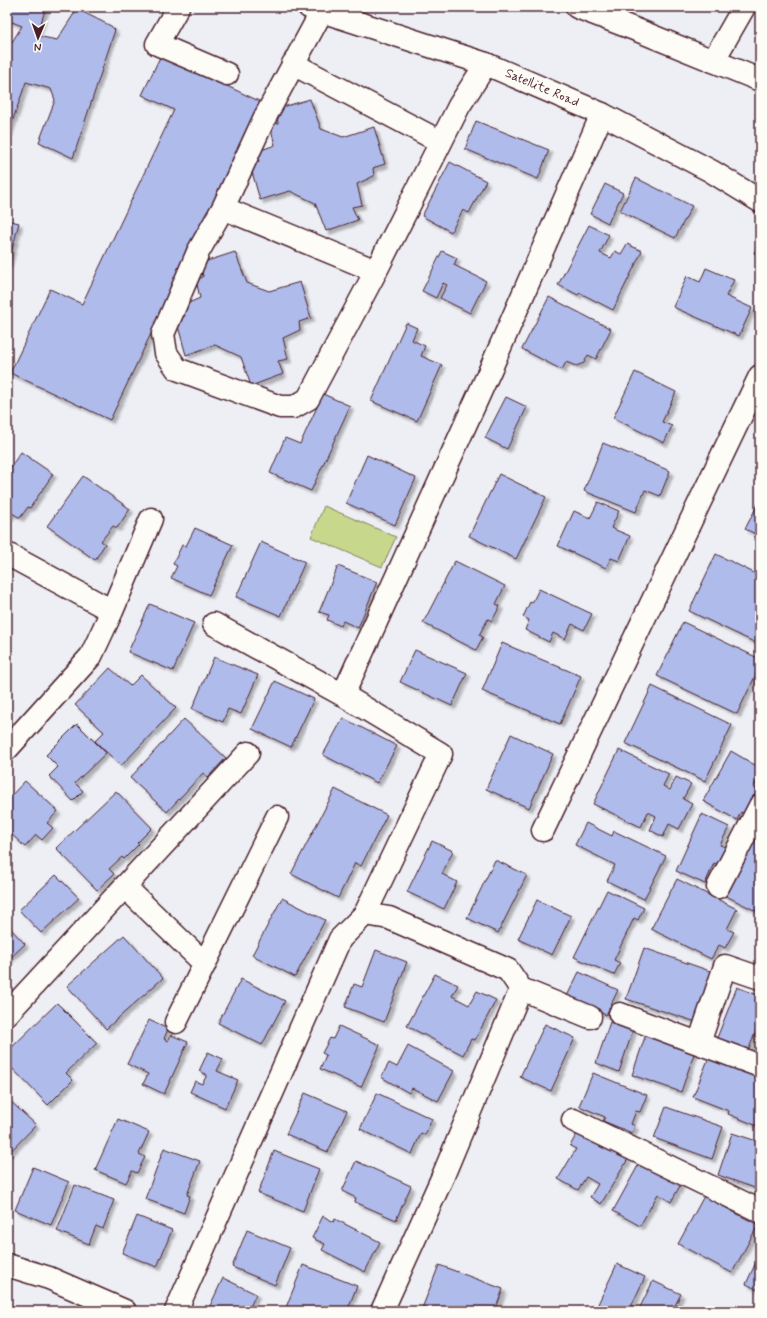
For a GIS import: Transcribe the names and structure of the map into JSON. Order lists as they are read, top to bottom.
{
  "streets": {
    "street": ["Satellite Road"]
  },
  "north": "bottom"
}
